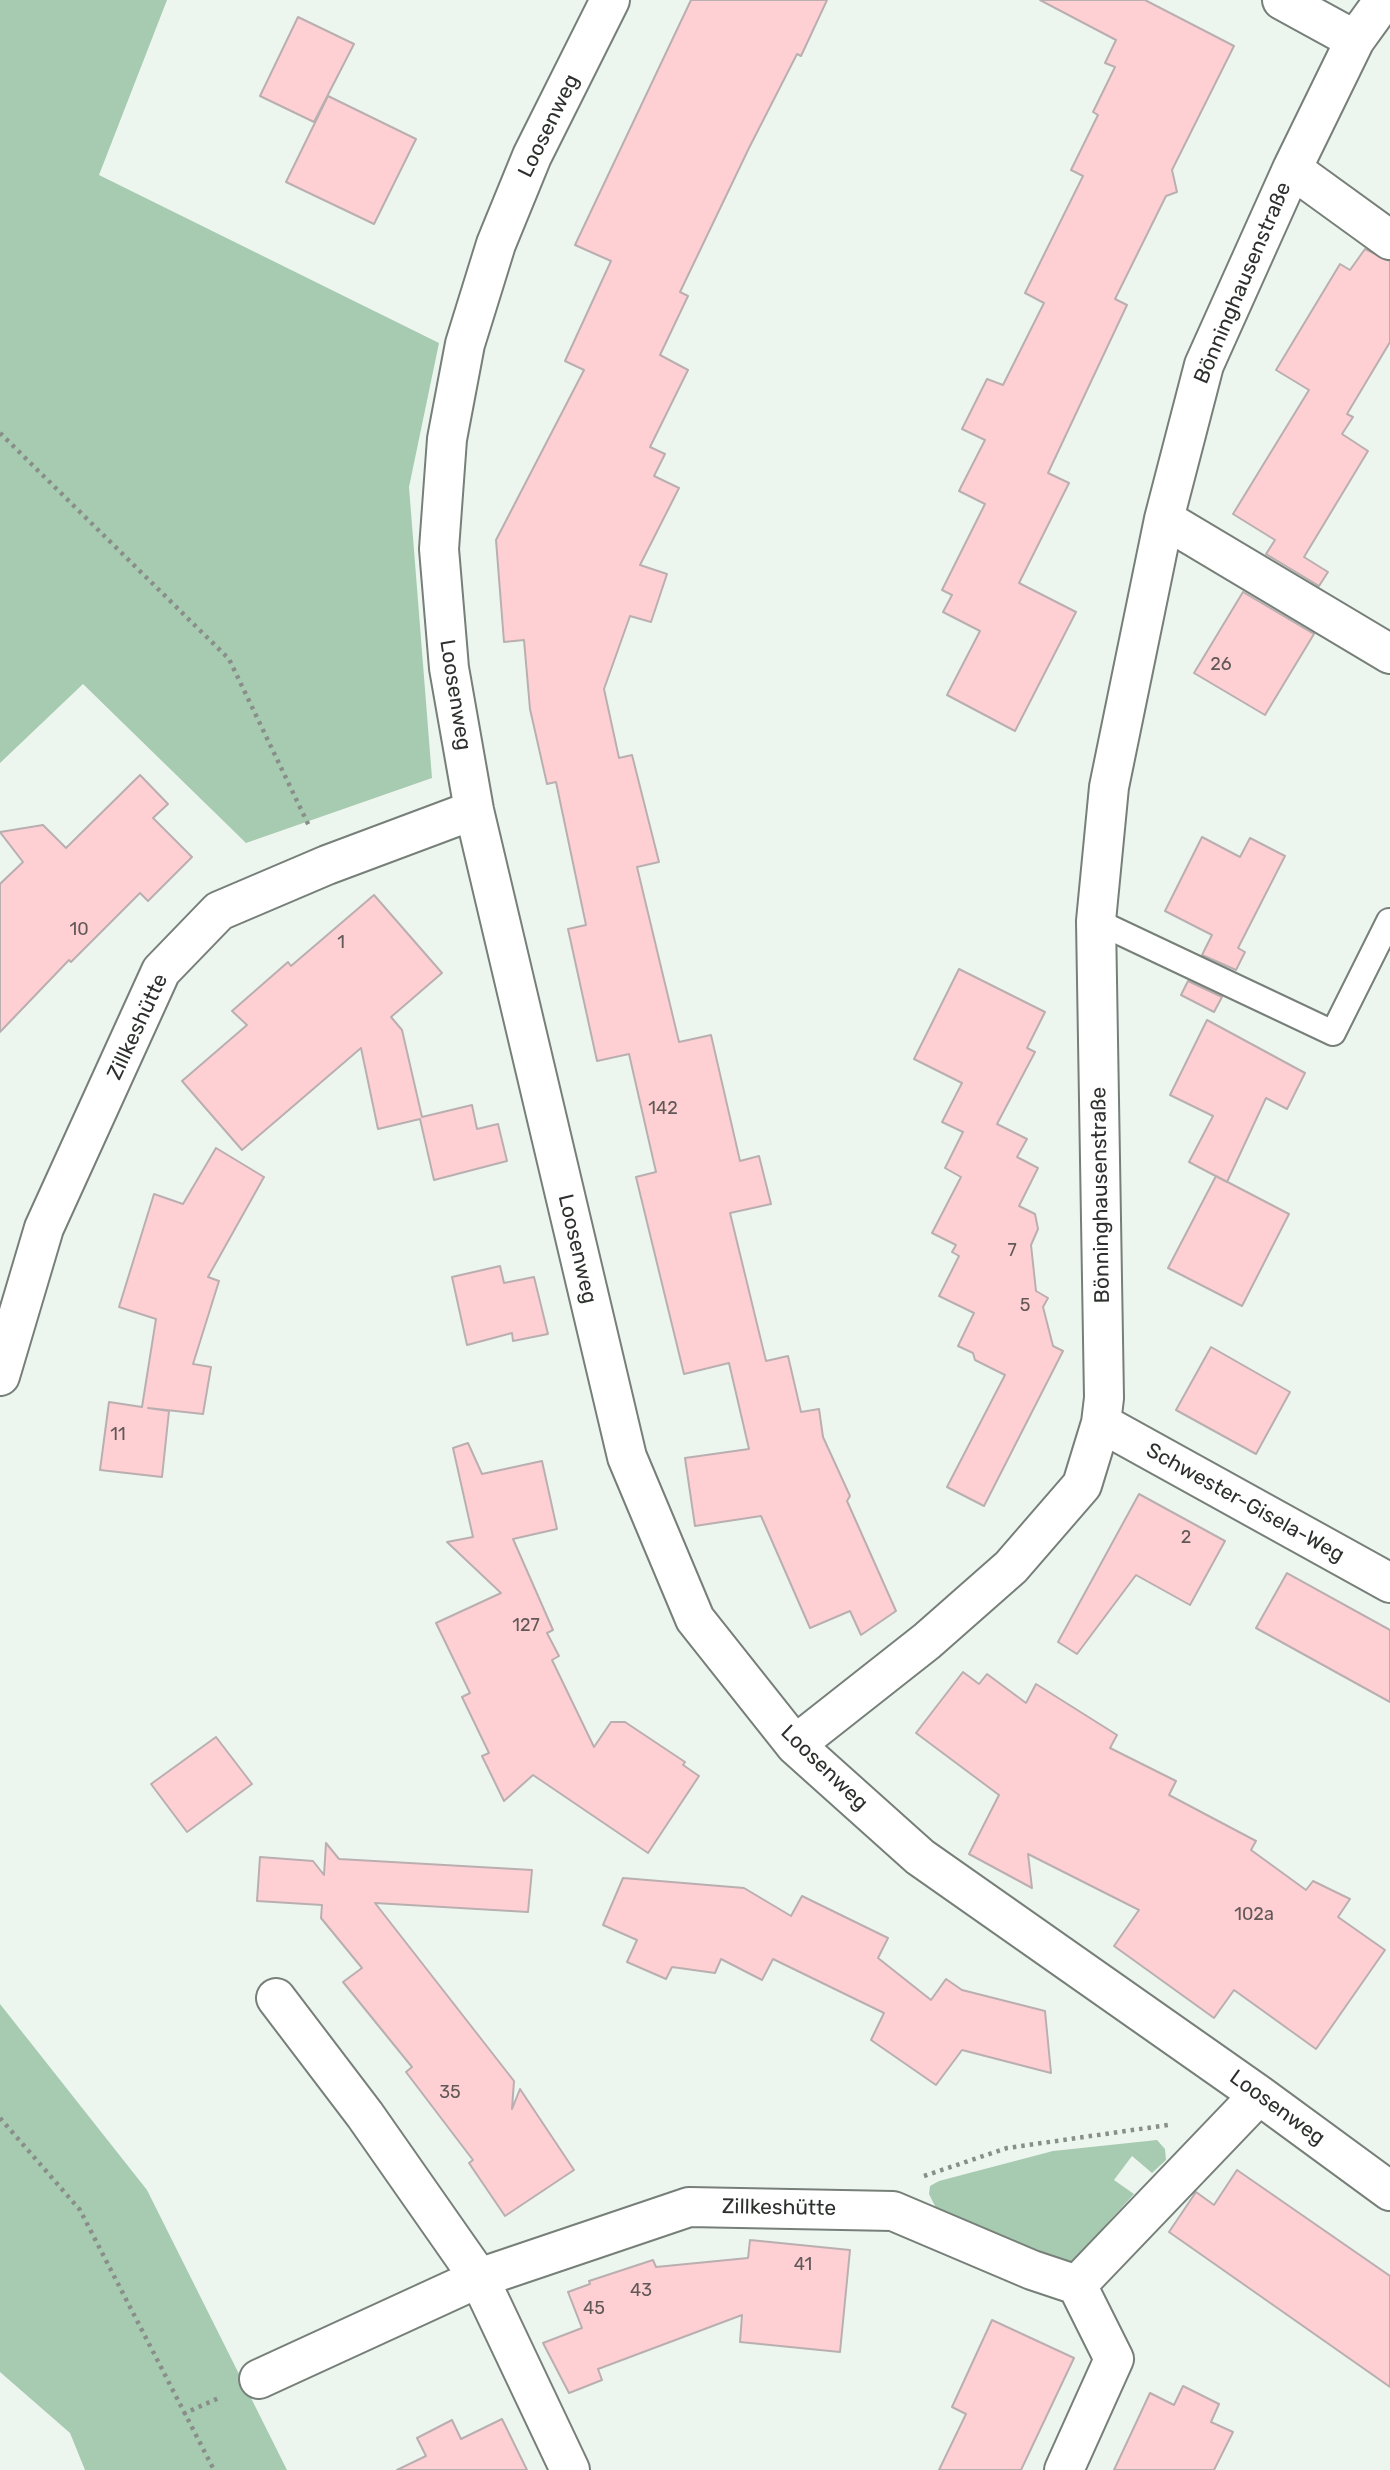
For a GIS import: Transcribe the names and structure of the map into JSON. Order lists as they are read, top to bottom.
{
  "streets": {
    "street": [
      "Loosenweg",
      "Bönninghausenstraße",
      "Zillkeshütte",
      "Schwester-Gisela-Weg"
    ]
  },
  "crossings": [
    ["Loosenweg", "Bönninghausenstraße"],
    ["Loosenweg", "Zillkeshütte"],
    ["Bönninghausenstraße", "Schwester-Gisela-Weg"]
  ],
  "house_numbers": [
    "26",
    "10",
    "1",
    "142",
    "7",
    "5",
    "11",
    "2",
    "127",
    "102a",
    "35",
    "41",
    "43",
    "45"
  ]
}
